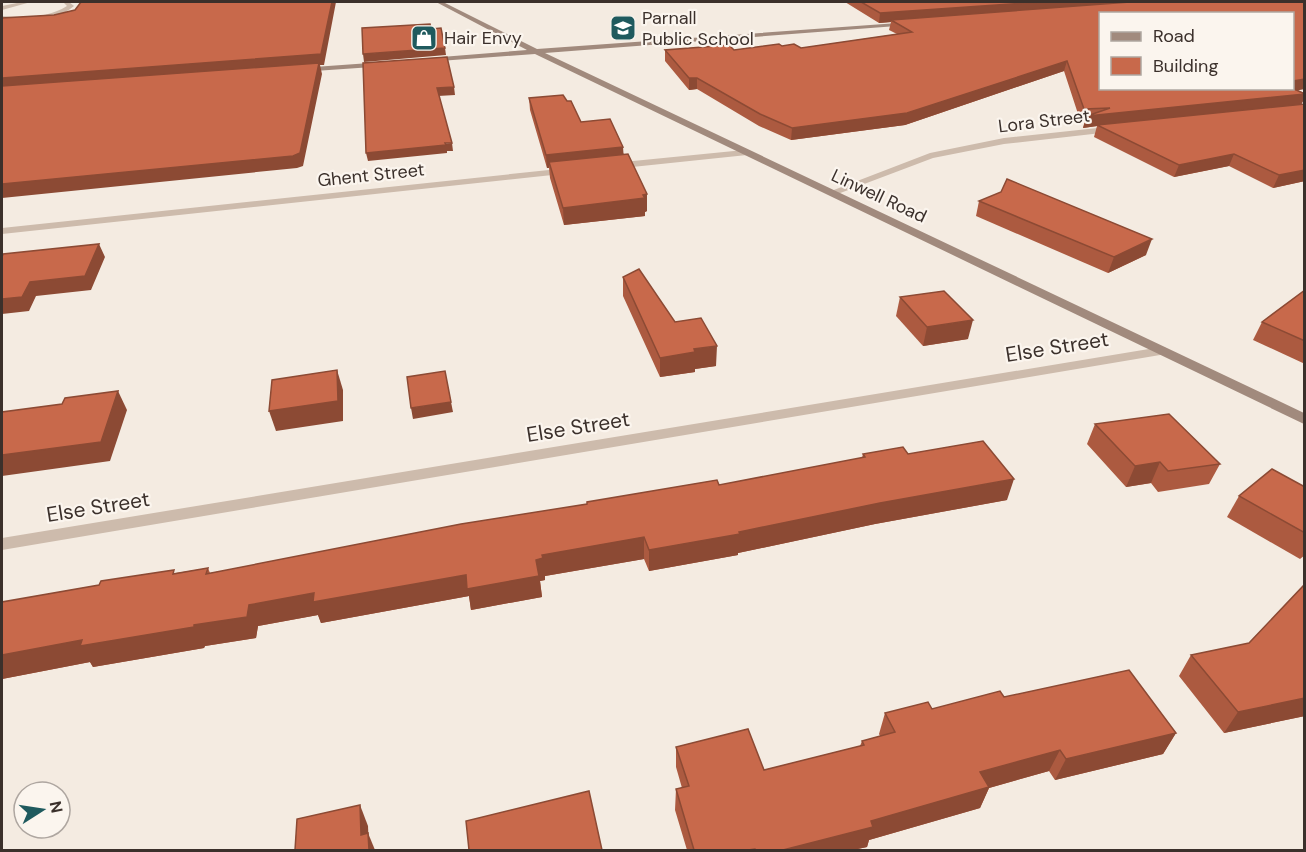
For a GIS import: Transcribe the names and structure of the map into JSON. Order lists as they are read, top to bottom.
{
  "streets": {
    "main road": ["Linwell Road"],
    "street": ["Lora Street", "Ghent Street", "Else Street"]
  },
  "crossings": [
    ["Lora Street", "Linwell Road"],
    ["Linwell Road", "Else Street"]
  ],
  "places": {
    "school or university": ["Parnall Public School"],
    "shop": ["Hair Envy"]
  },
  "legend": ["Road", "Building"],
  "north": "right"
}
